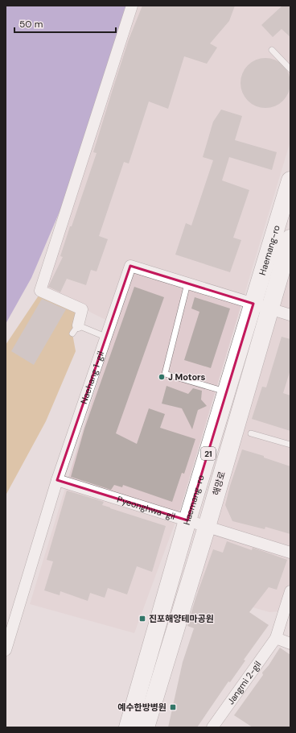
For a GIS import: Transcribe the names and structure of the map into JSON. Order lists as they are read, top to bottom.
{
  "streets": {
    "main road": ["Haemang-ro", "21", "해망로"],
    "street": ["Naehang 1-gil", "Pyeonghwa-gil", "Jangmi 2-gil"]
  },
  "crossings": [
    ["Haemang-ro", "Naehang 1-gil"],
    ["Haemang-ro", "Pyeonghwa-gil"],
    ["Naehang 1-gil", "해망로"],
    ["Naehang 1-gil", "Pyeonghwa-gil"],
    ["해망로", "Pyeonghwa-gil"]
  ],
  "places": {
    "other": ["J Motors"],
    "transit": ["진포해양테마공원", "예수한방병원"]
  },
  "scale_bar": "50 m"
}
